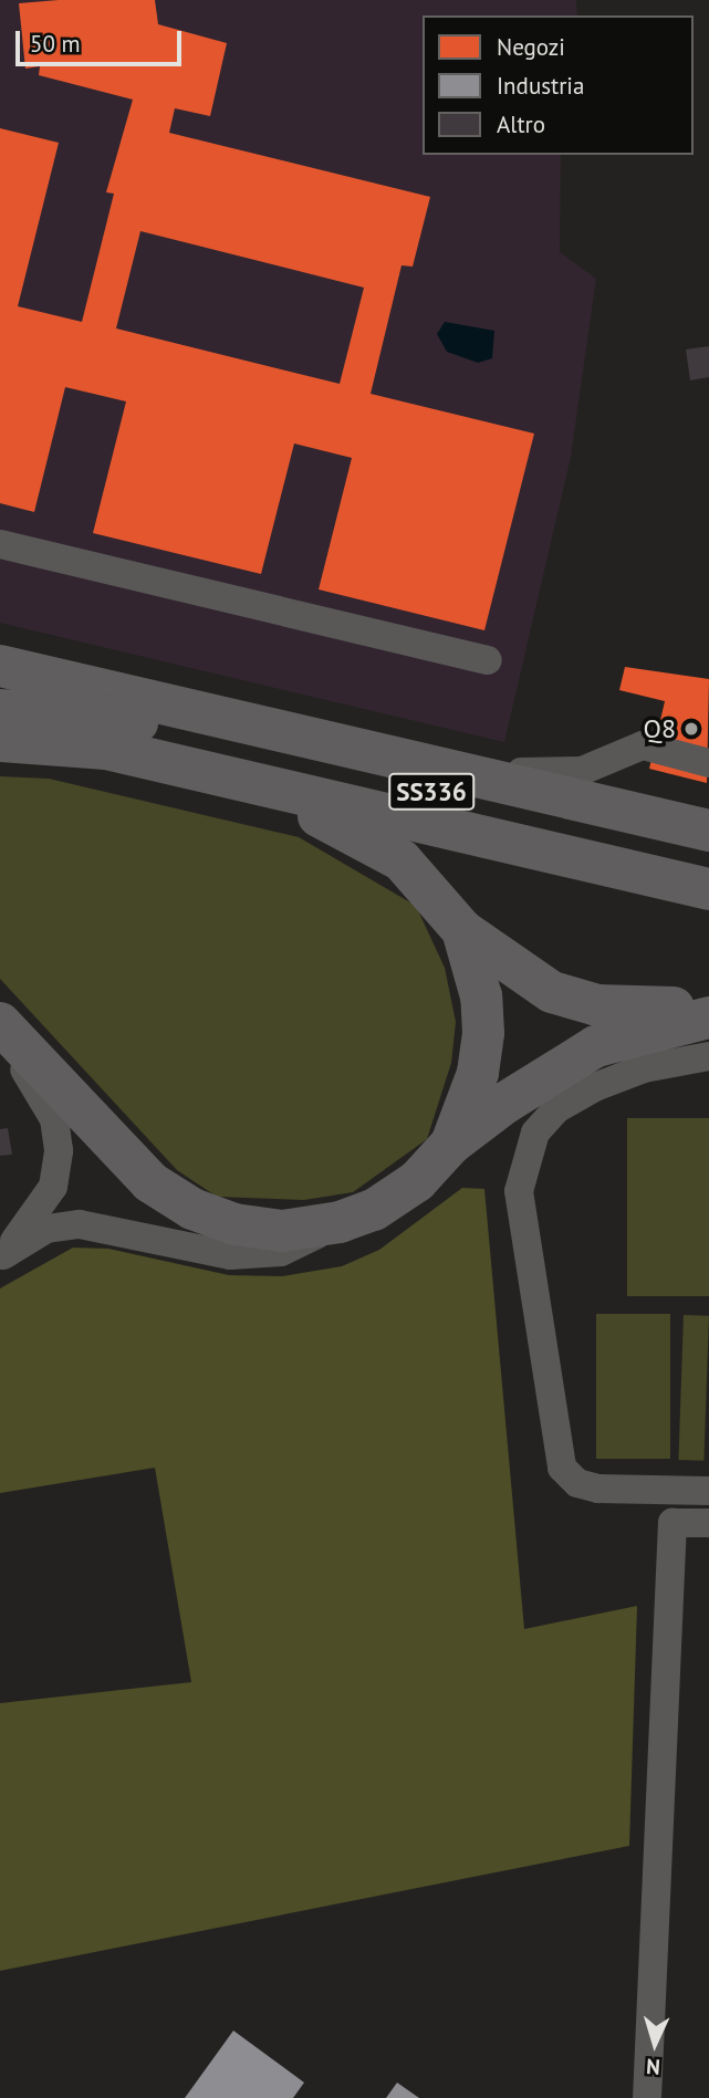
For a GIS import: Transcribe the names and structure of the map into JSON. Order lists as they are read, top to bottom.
{
  "streets": {
    "highway": ["SS336"]
  },
  "places": ["Q8"],
  "legend": ["Negozi", "Industria", "Altro"],
  "scale_bar": "50 m",
  "north": "bottom"
}
